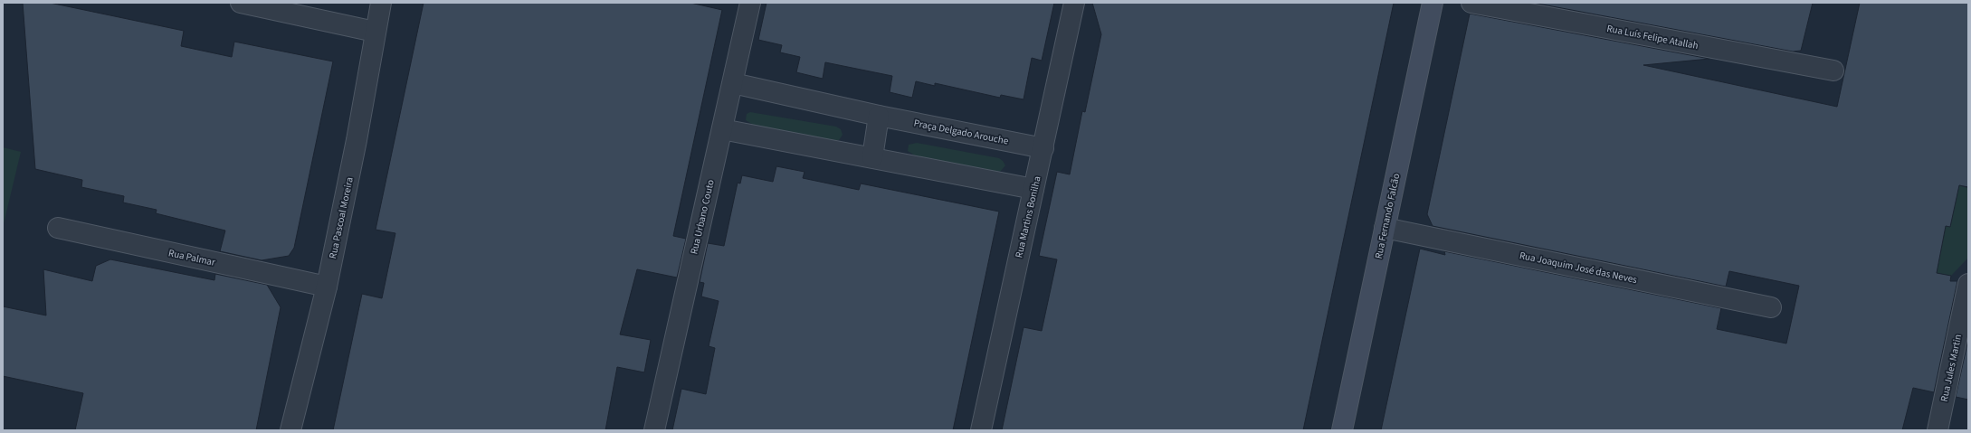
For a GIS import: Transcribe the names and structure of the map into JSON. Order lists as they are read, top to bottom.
{
  "streets": {
    "main road": ["Rua Fernando Falcão"],
    "street": [
      "Rua Luís Felipe Atallah",
      "Praça Delgado Arouche",
      "Rua Urbano Couto",
      "Rua Martins Bonilha",
      "Rua Pascoal Moreira",
      "Rua Palmar",
      "Rua Joaquim José das Neves",
      "Rua Jules Martin"
    ]
  },
  "crossings": [
    ["Praça Delgado Arouche", "Rua Urbano Couto"],
    ["Praça Delgado Arouche", "Rua Martins Bonilha"],
    ["Rua Fernando Falcão", "Rua Joaquim José das Neves"],
    ["Rua Pascoal Moreira", "Rua Palmar"]
  ]
}
